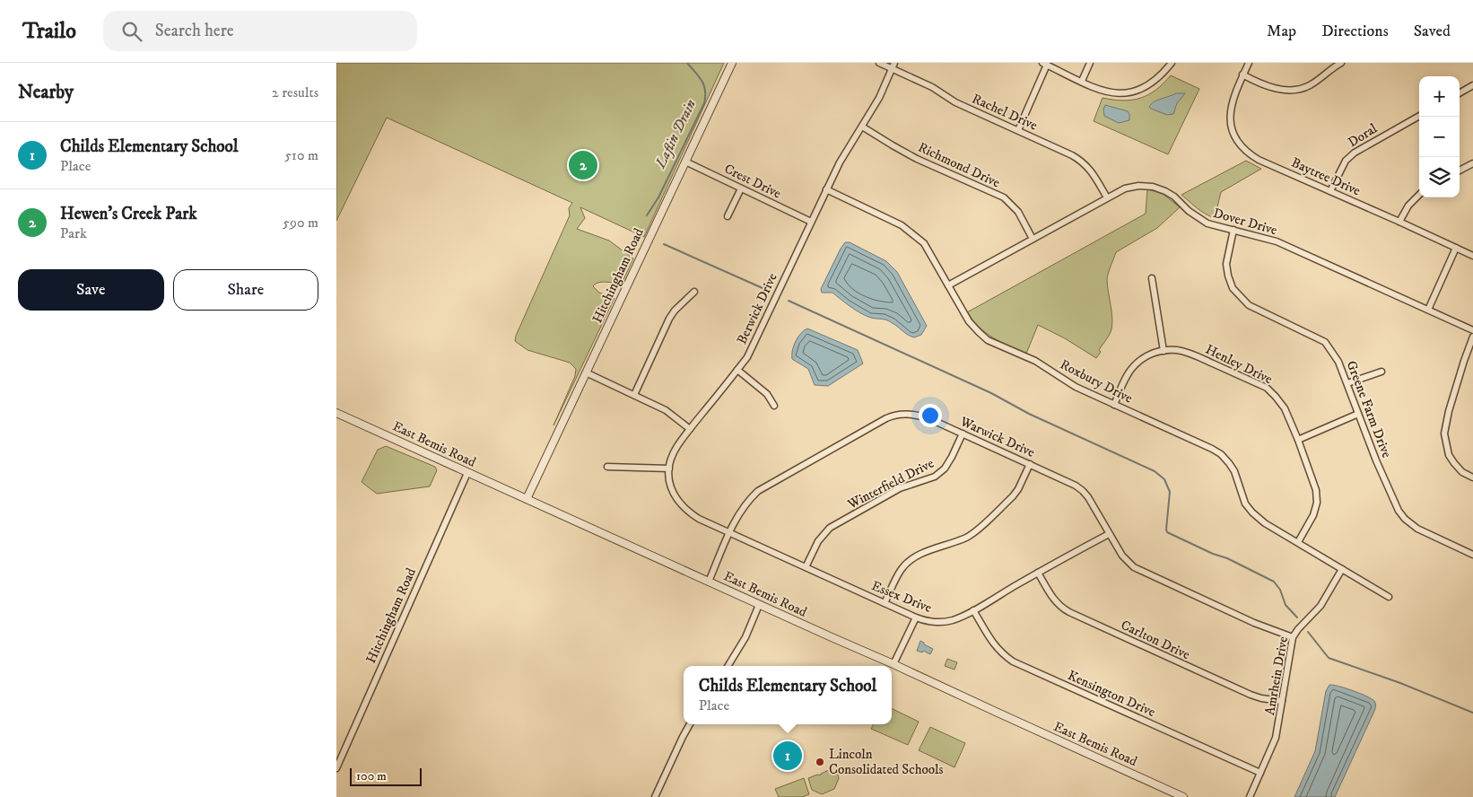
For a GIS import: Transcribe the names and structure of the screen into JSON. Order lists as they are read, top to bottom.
{
  "streets": {
    "street": [
      "Rachel Drive",
      "Doral",
      "Richmond Drive",
      "Baytree Drive",
      "Crest Drive",
      "Dover Drive",
      "Hitchingham Road",
      "Berwick Drive",
      "Henley Drive",
      "Roxbury Drive",
      "Greene Farm Drive",
      "Warwick Drive",
      "East Bemis Road",
      "Winterfield Drive",
      "Essex Drive",
      "Carlton Drive",
      "Amrhein Drive",
      "Kensington Drive"
    ]
  },
  "crossings": [
    ["Rachel Drive", "Dover Drive"],
    ["Rachel Drive", "Berwick Drive"],
    ["Doral", "Baytree Drive"],
    ["Richmond Drive", "Dover Drive"],
    ["Richmond Drive", "Berwick Drive"],
    ["Crest Drive", "Hitchingham Road"],
    ["Crest Drive", "Berwick Drive"],
    ["Dover Drive", "Roxbury Drive"],
    ["Dover Drive", "Greene Farm Drive"],
    ["Hitchingham Road", "East Bemis Road"],
    ["Berwick Drive", "Roxbury Drive"],
    ["Berwick Drive", "Warwick Drive"],
    ["Berwick Drive", "Essex Drive"],
    ["Henley Drive", "Roxbury Drive"],
    ["Roxbury Drive", "Amrhein Drive"],
    ["Warwick Drive", "East Bemis Road"],
    ["Warwick Drive", "Winterfield Drive"],
    ["Warwick Drive", "Essex Drive"],
    ["Warwick Drive", "Amrhein Drive"],
    ["Winterfield Drive", "Essex Drive"],
    ["Essex Drive", "Carlton Drive"],
    ["Essex Drive", "Kensington Drive"],
    ["Carlton Drive", "Amrhein Drive"],
    ["Amrhein Drive", "Kensington Drive"]
  ],
  "water": ["Laflin Drain"],
  "places": ["Lincoln Consolidated Schools"],
  "scale_bar": "100 m",
  "page": {
    "header": "Trailo",
    "search": "Search here",
    "nav": ["Map", "Directions", "Saved"],
    "heading": ["Nearby", "2 results"],
    "map_buttons": ["+", "−"],
    "list": [
      {
        "mark": "1",
        "name": "Childs Elementary School",
        "note": "Place",
        "value": "510 m"
      },
      {
        "mark": "2",
        "name": "Hewen's Creek Park",
        "note": "Park",
        "value": "590 m"
      }
    ],
    "pins": ["2", "1"],
    "buttons": ["Save", "Share"],
    "popup": ["Childs Elementary School", "Place"],
    "scale": "100 m"
  }
}
